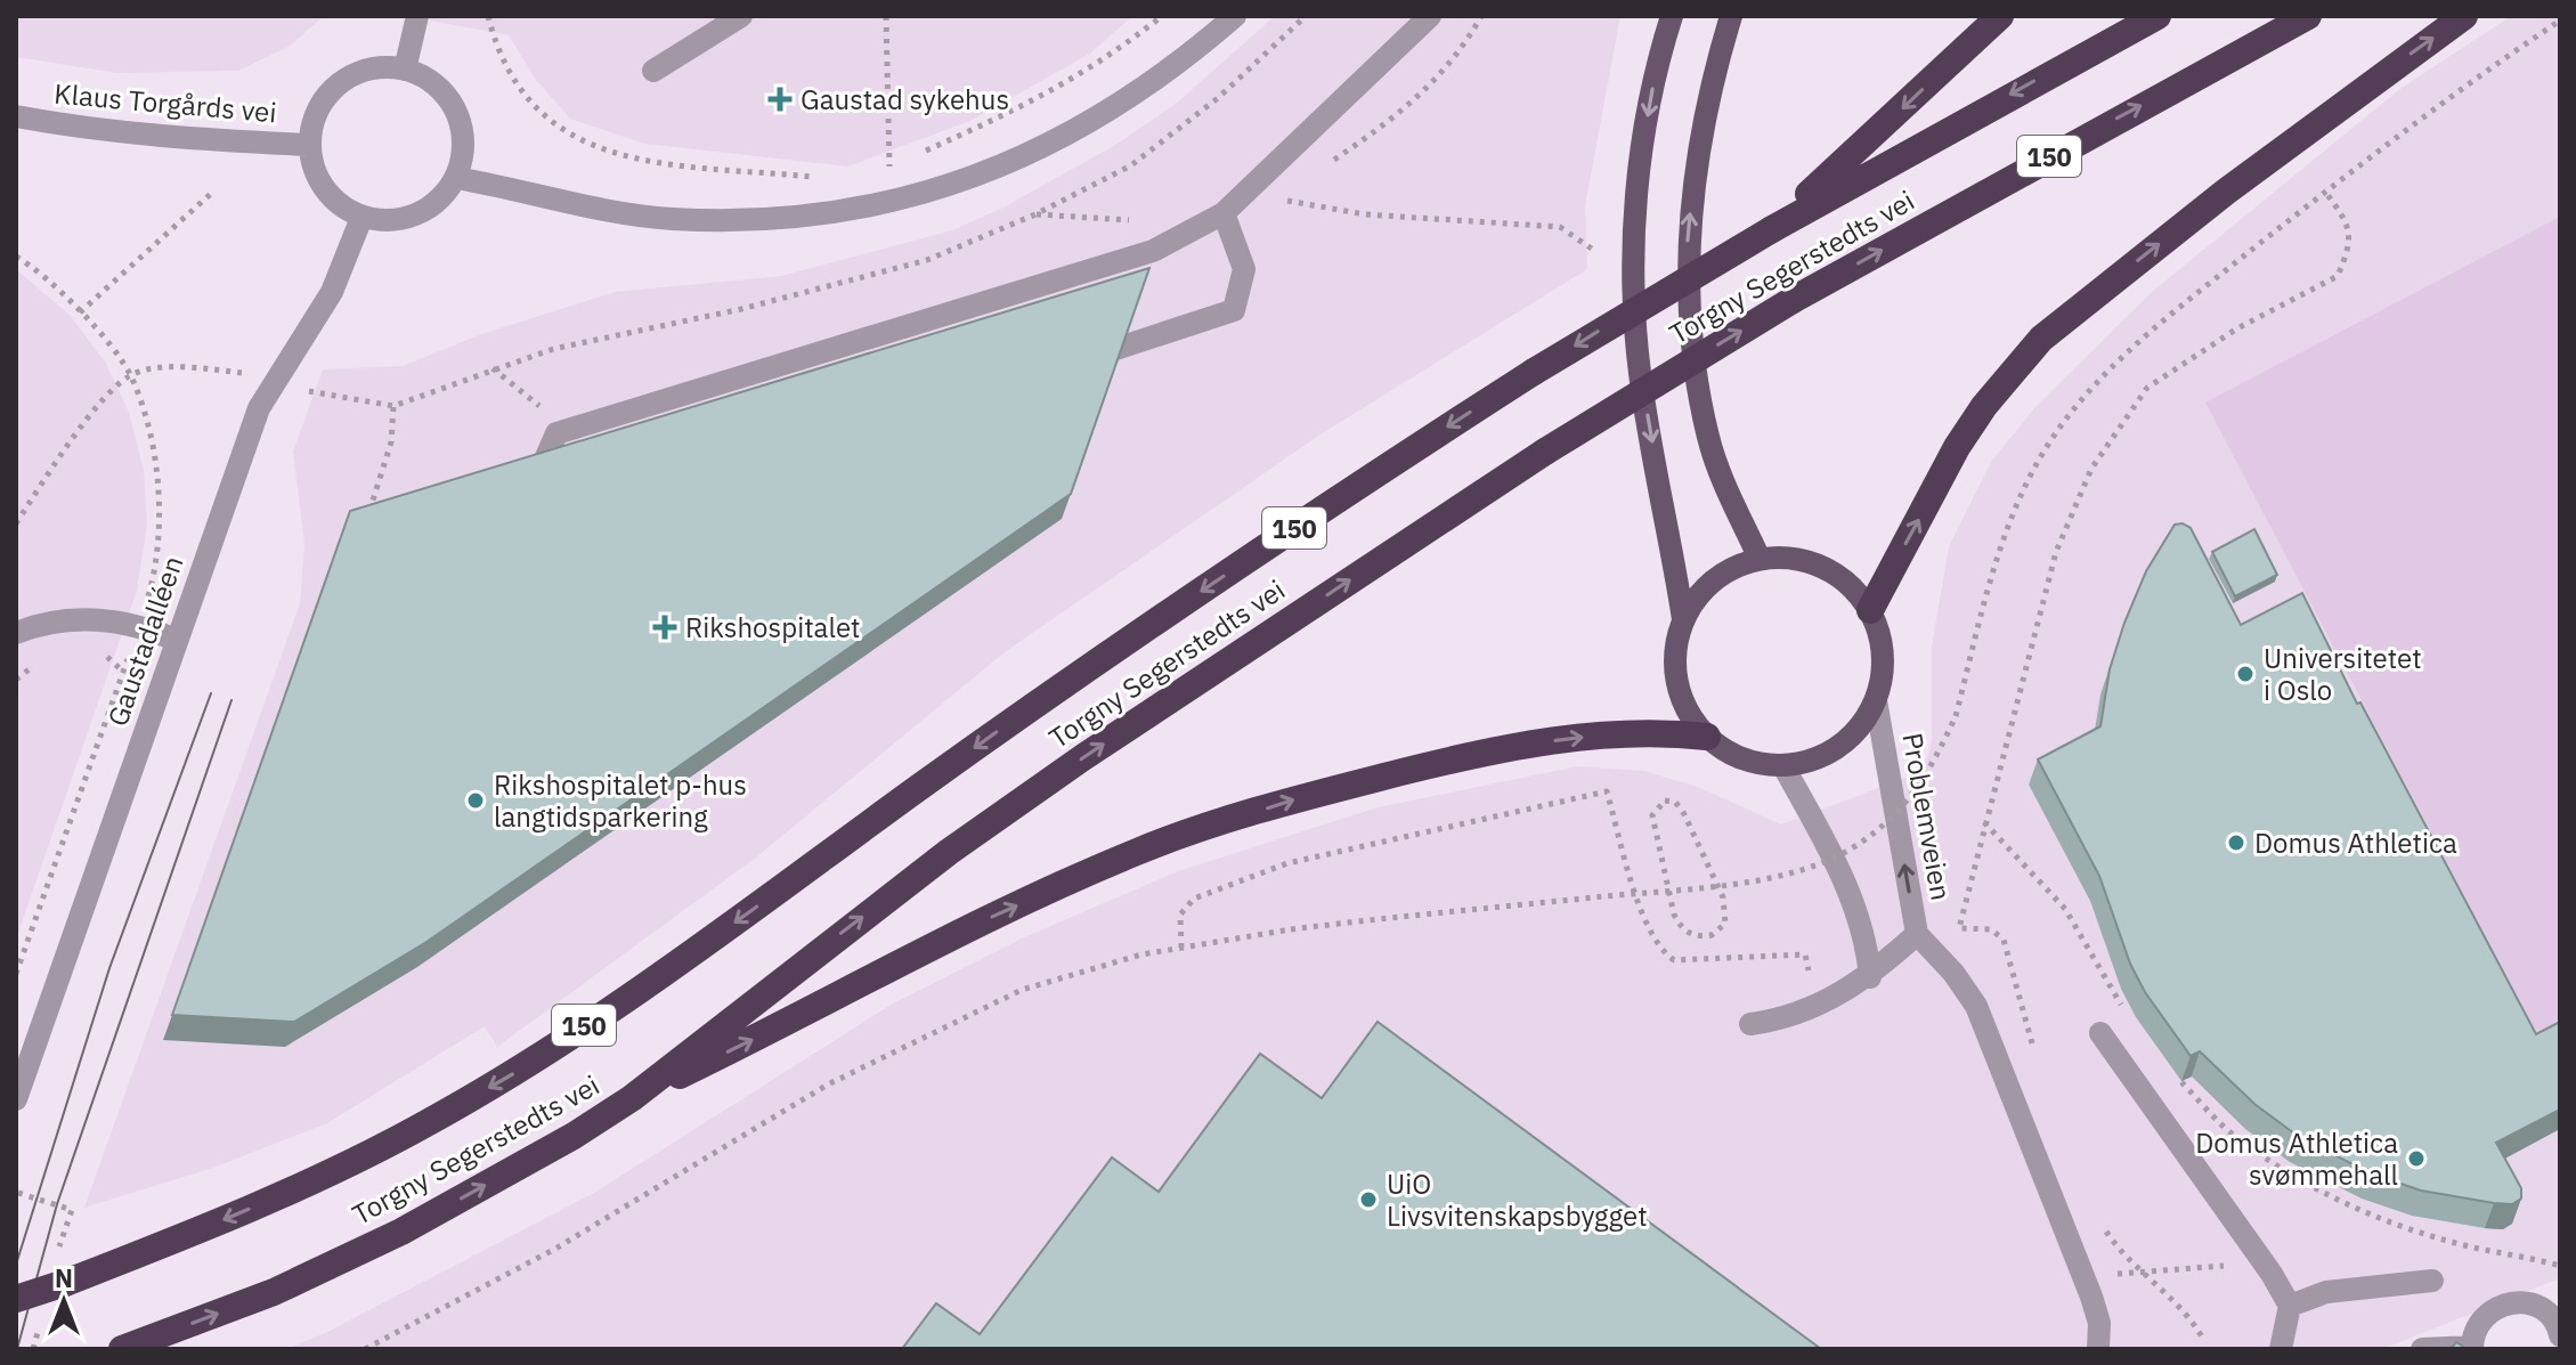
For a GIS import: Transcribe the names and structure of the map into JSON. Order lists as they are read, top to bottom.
{
  "streets": {
    "highway": ["150", "Torgny Segerstedts vei"],
    "street": ["Klaus Torgårds vei", "Gaustadalléen", "Problemveien"]
  },
  "crossings": [
    ["Klaus Torgårds vei", "Gaustadalléen"]
  ],
  "places": {
    "health": ["Gaustad sykehus", "Rikshospitalet"],
    "other": [
      "Universitetet i Oslo",
      "Rikshospitalet p-hus langtidsparkering",
      "Domus Athletica",
      "Domus Athletica svømmehall",
      "UiO Livsvitenskapsbygget"
    ]
  },
  "north": "top"
}
